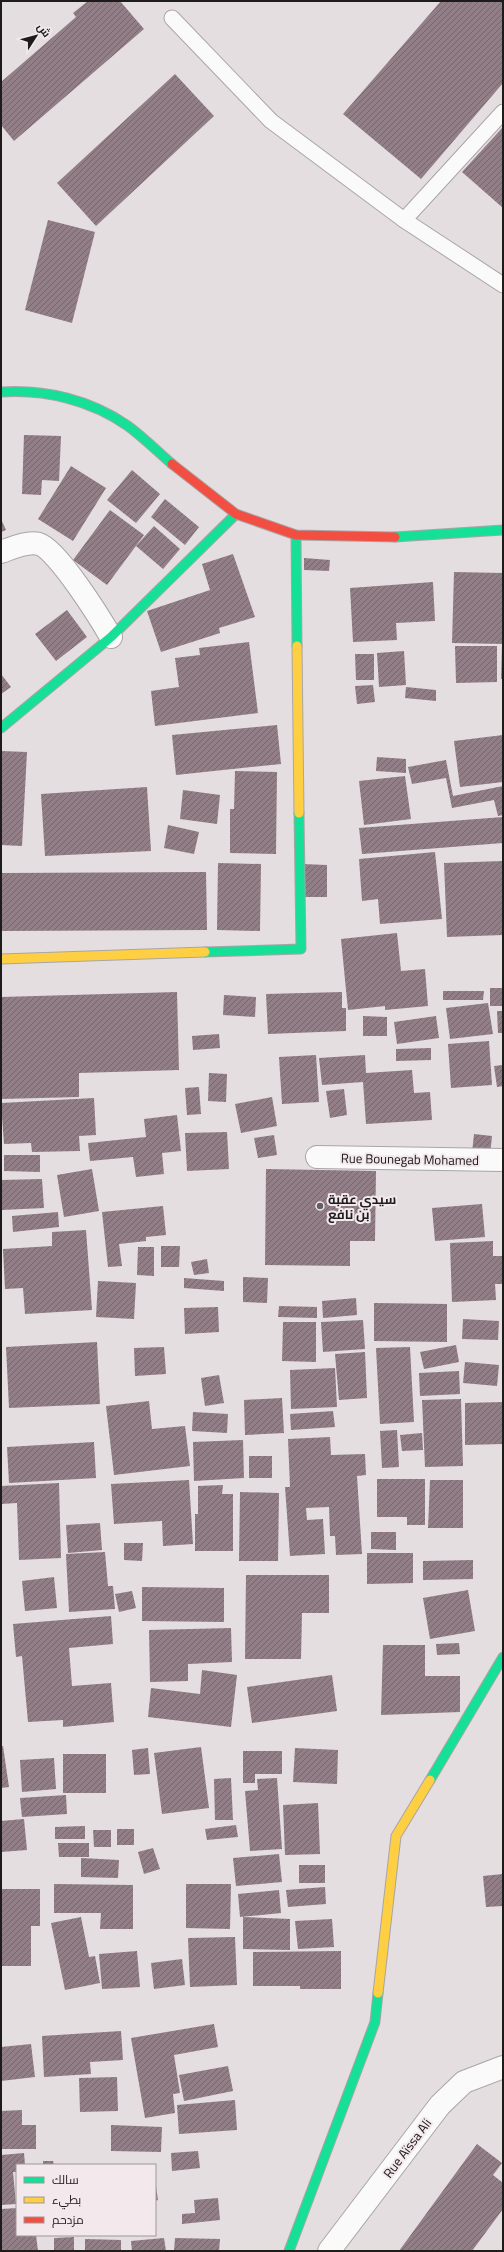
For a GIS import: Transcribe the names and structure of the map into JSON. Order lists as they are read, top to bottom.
{
  "streets": {
    "street": ["Rue Bounegab Mohamed", "Rue Aïssa Ali"]
  },
  "places": ["سيدي عقبة بن نافع"],
  "legend": ["سالك", "بطيء", "مزدحم"],
  "north": "top right"
}
